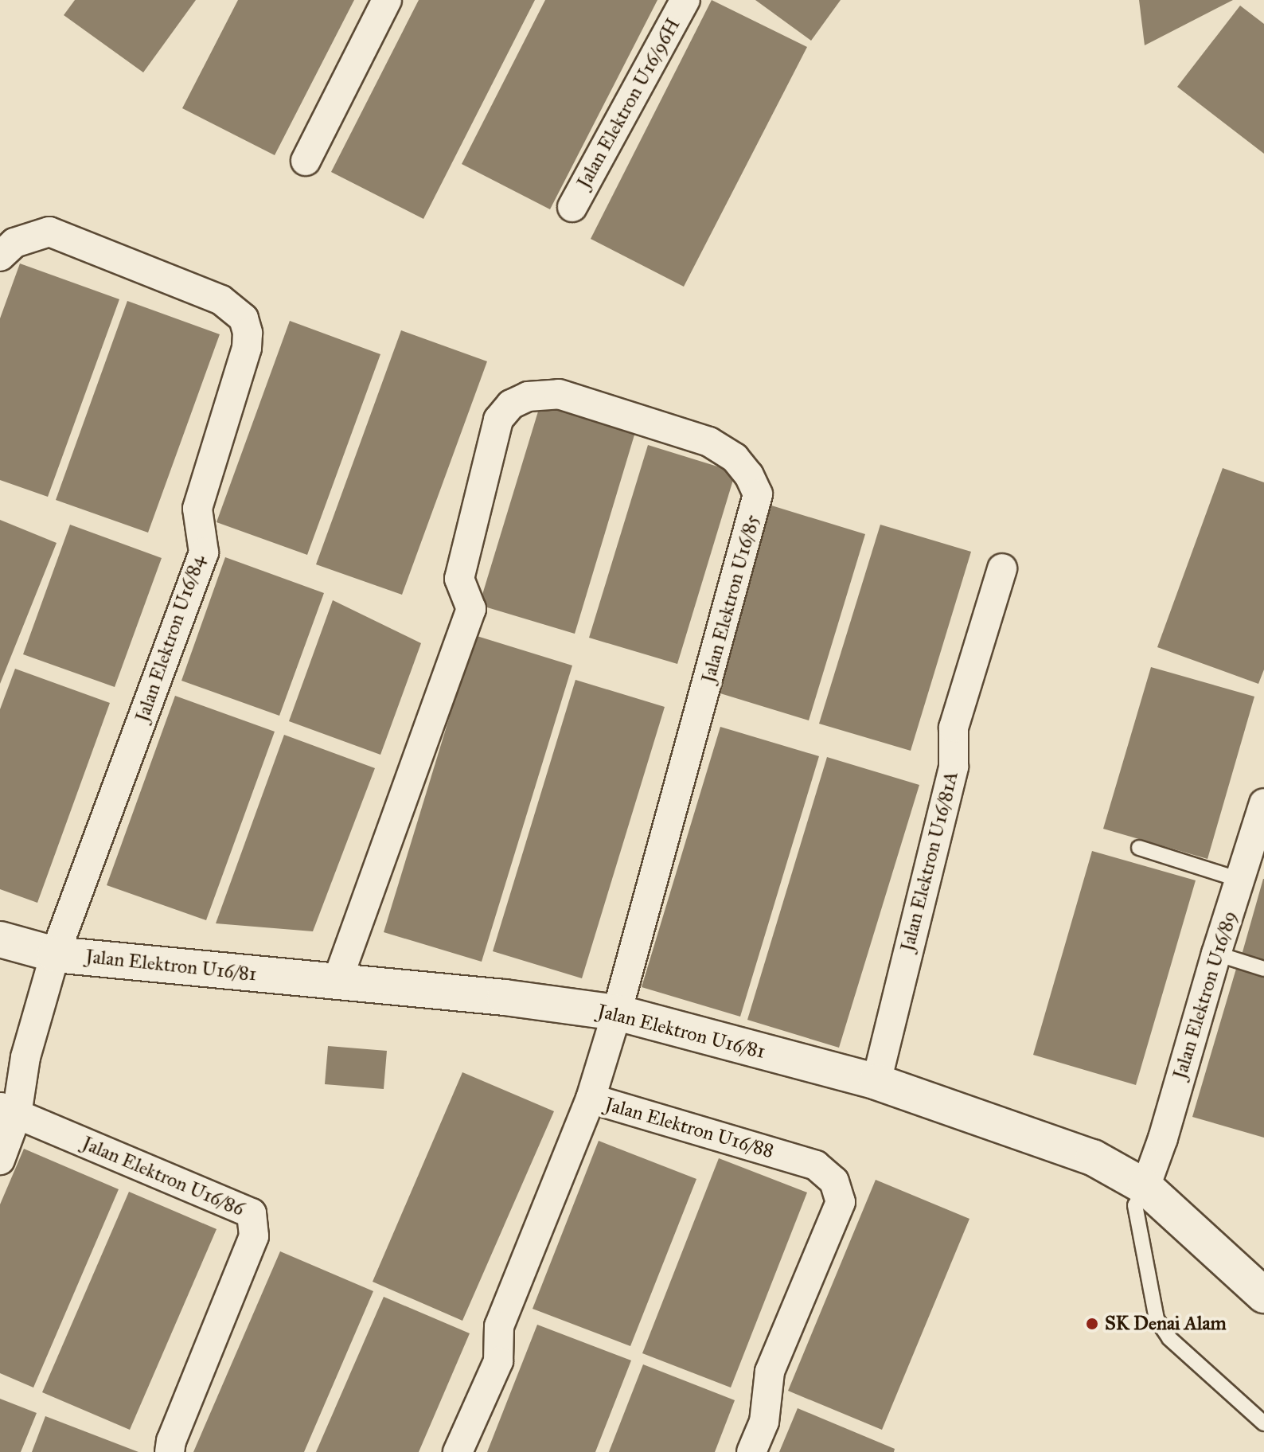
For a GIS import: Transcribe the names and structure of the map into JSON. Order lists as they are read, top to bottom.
{
  "streets": {
    "street": [
      "Jalan Elektron U16/96H",
      "Jalan Elektron U16/85",
      "Jalan Elektron U16/84",
      "Jalan Elektron U16/81A",
      "Jalan Elektron U16/81",
      "Jalan Elektron U16/89",
      "Jalan Elektron U16/88",
      "Jalan Elektron U16/86"
    ]
  },
  "crossings": [
    ["Jalan Elektron U16/85", "Jalan Elektron U16/81"],
    ["Jalan Elektron U16/85", "Jalan Elektron U16/88"],
    ["Jalan Elektron U16/84", "Jalan Elektron U16/81"],
    ["Jalan Elektron U16/81A", "Jalan Elektron U16/81"],
    ["Jalan Elektron U16/81", "Jalan Elektron U16/89"]
  ],
  "places": ["SK Denai Alam"]
}
